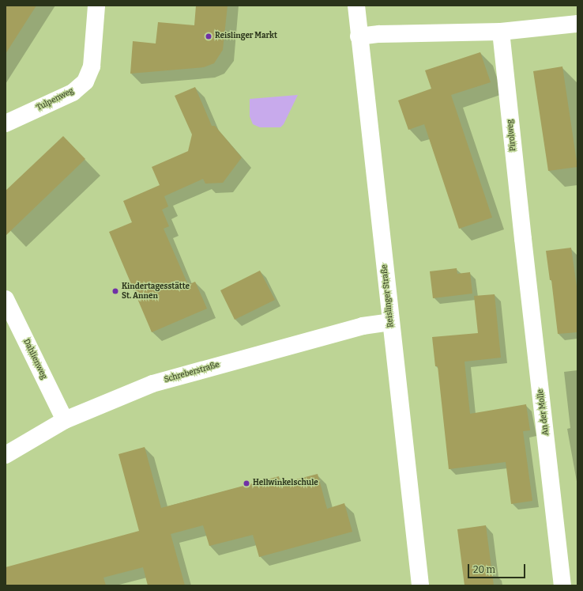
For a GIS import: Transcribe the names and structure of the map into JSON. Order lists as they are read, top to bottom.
{
  "streets": {
    "street": [
      "Tulpenweg",
      "Pirolweg",
      "Reislinger Straße",
      "Dahlienweg",
      "Schreberstraße",
      "An der Molle"
    ]
  },
  "crossings": [
    ["Pirolweg", "An der Molle"],
    ["Reislinger Straße", "Schreberstraße"],
    ["Dahlienweg", "Schreberstraße"]
  ],
  "places": ["Reislinger Markt", "Kindertagesstätte St. Annen", "Hellwinkelschule"],
  "scale_bar": "20 m"
}
